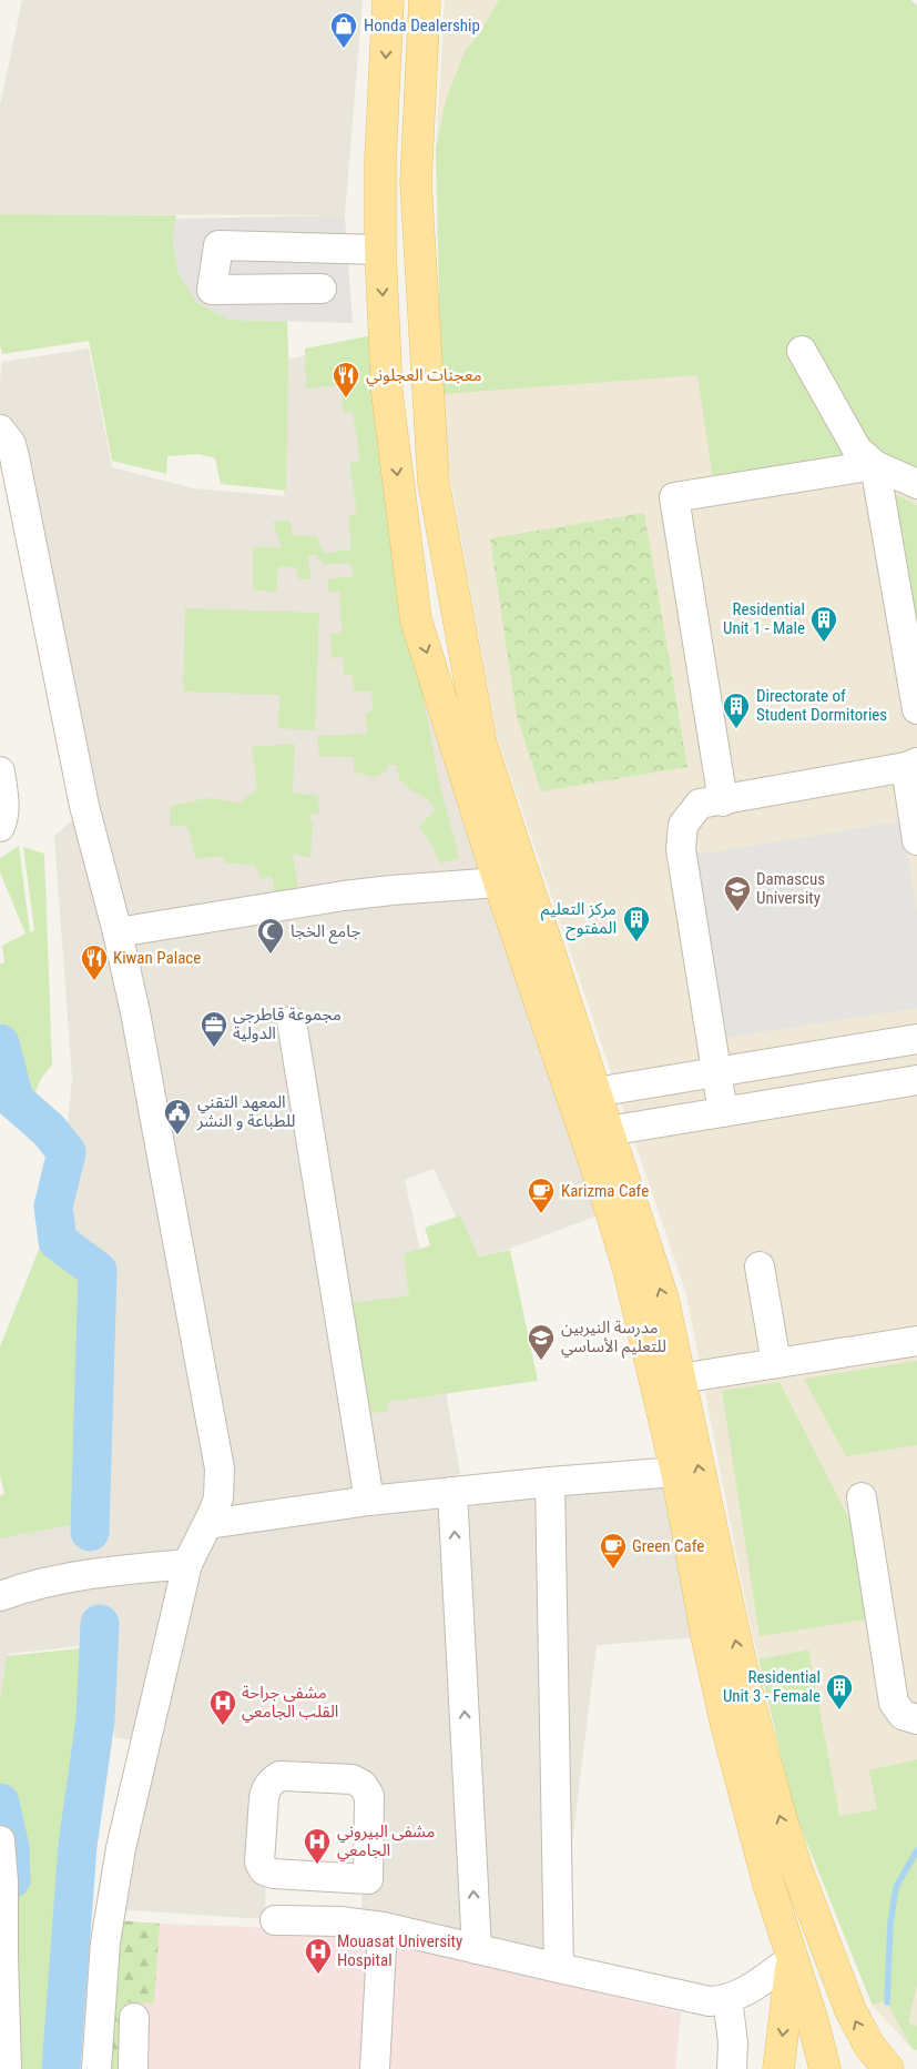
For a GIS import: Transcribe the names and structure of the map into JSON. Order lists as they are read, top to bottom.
{
  "places": {
    "shop": ["Honda Dealership"],
    "restaurant": ["معجنات العجلوني", "Kiwan Palace"],
    "building": [
      "Residential Unit 1 - Male",
      "Directorate of Student Dormitories",
      "مركز التعليم المفتوح",
      "Residential Unit 3 - Female"
    ],
    "school or university": ["Damascus University", "مدرسة النيربين للتعليم الأساسي"],
    "mosque": ["جامع الخجا"],
    "office": ["مجموعة قاطرجي الدولية"],
    "public building": ["المعهد التقني للطباعة و النشر"],
    "cafe": ["Karizma Cafe", "Green Cafe"],
    "hospital": ["مشفى جراحة القلب الجامعي", "مشفى البيروني الجامعي", "Mouasat University Hospital"]
  }
}
